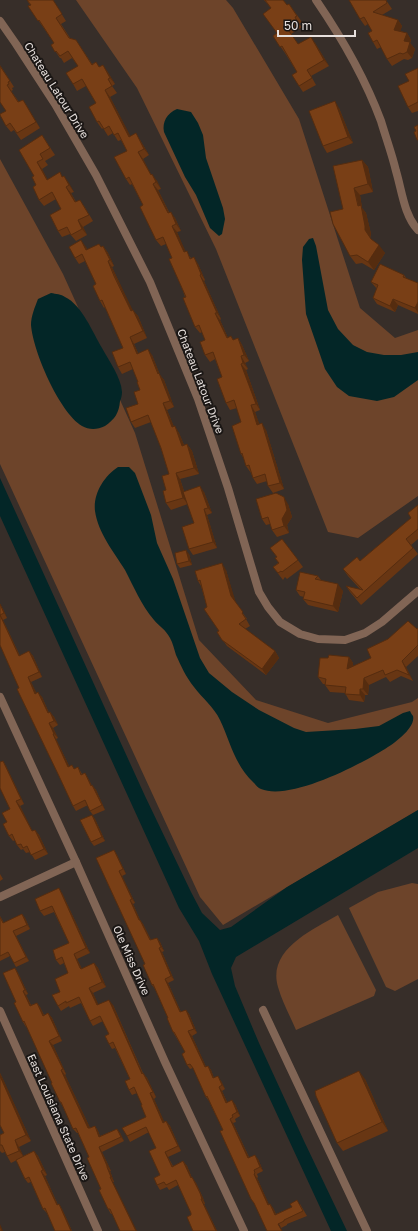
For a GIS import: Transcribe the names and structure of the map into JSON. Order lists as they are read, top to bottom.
{
  "streets": {
    "street": ["Chateau Latour Drive", "Ole Miss Drive", "East Louisiana State Drive"]
  },
  "scale_bar": "50 m"
}
